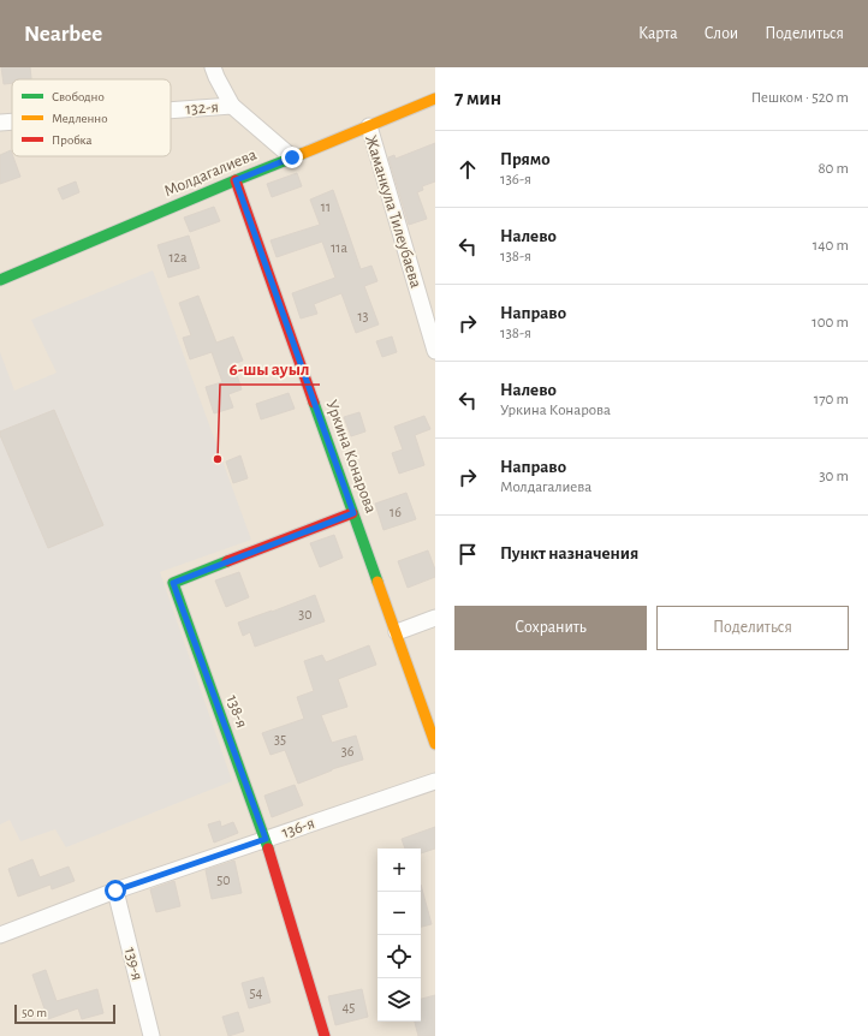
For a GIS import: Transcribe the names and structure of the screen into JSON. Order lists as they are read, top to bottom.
{
  "streets": {
    "street": [
      "132-я",
      "Молдагалиева",
      "Жаманкула Тилеубаева",
      "Уркина Конарова",
      "138-я",
      "136-я",
      "139-я"
    ]
  },
  "crossings": [
    ["Молдагалиева", "Жаманкула Тилеубаева"],
    ["Молдагалиева", "Уркина Конарова"],
    ["Уркина Конарова", "138-я"],
    ["138-я", "136-я"],
    ["136-я", "139-я"]
  ],
  "places": ["6-шы ауыл"],
  "house_numbers": [
    "11",
    "11а",
    "12а",
    "13",
    "16",
    "30",
    "35",
    "36",
    "50",
    "54",
    "45"
  ],
  "legend": ["Свободно", "Медленно", "Пробка"],
  "scale_bar": "50 m",
  "page": {
    "header": "Nearbee",
    "nav": ["Карта", "Слои", "Поделиться"],
    "heading": ["7 мин", "Пешком · 520 m"],
    "list": [
      ["Прямо", "136-я", "80 m"],
      ["Налево", "138-я", "140 m"],
      ["Направо", "138-я", "100 m"],
      ["Налево", "Уркина Конарова", "170 m"],
      ["Направо", "Молдагалиева", "30 m"],
      "Пункт назначения"
    ],
    "buttons": ["Сохранить", "Поделиться"],
    "map_buttons": ["+", "−"],
    "scale": "50 m"
  }
}
